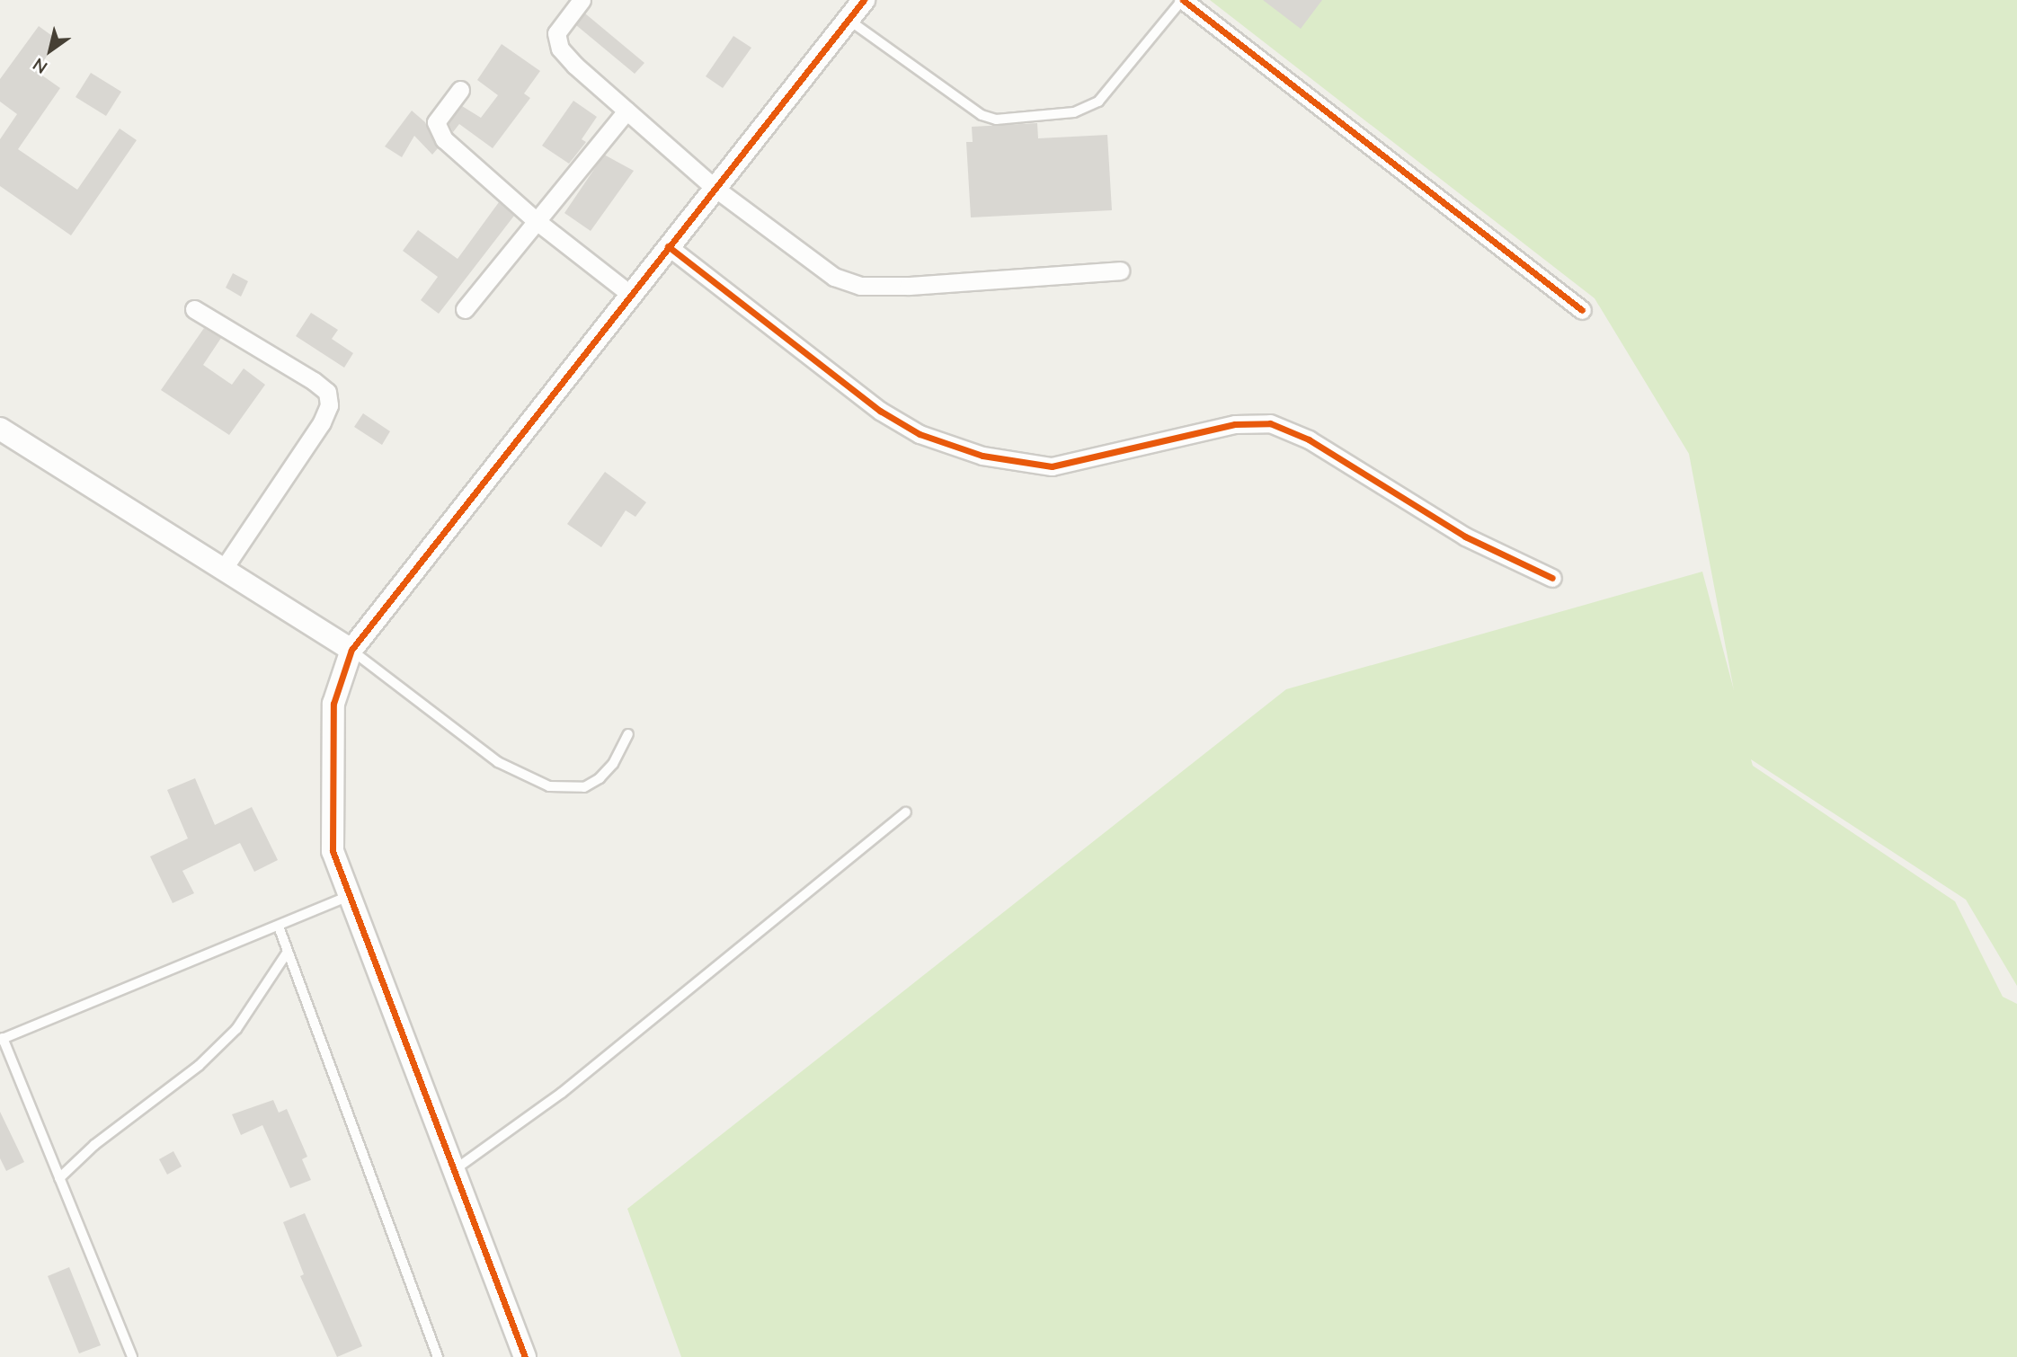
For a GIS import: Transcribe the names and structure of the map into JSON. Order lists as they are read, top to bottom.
{
  "north": "bottom left"
}
